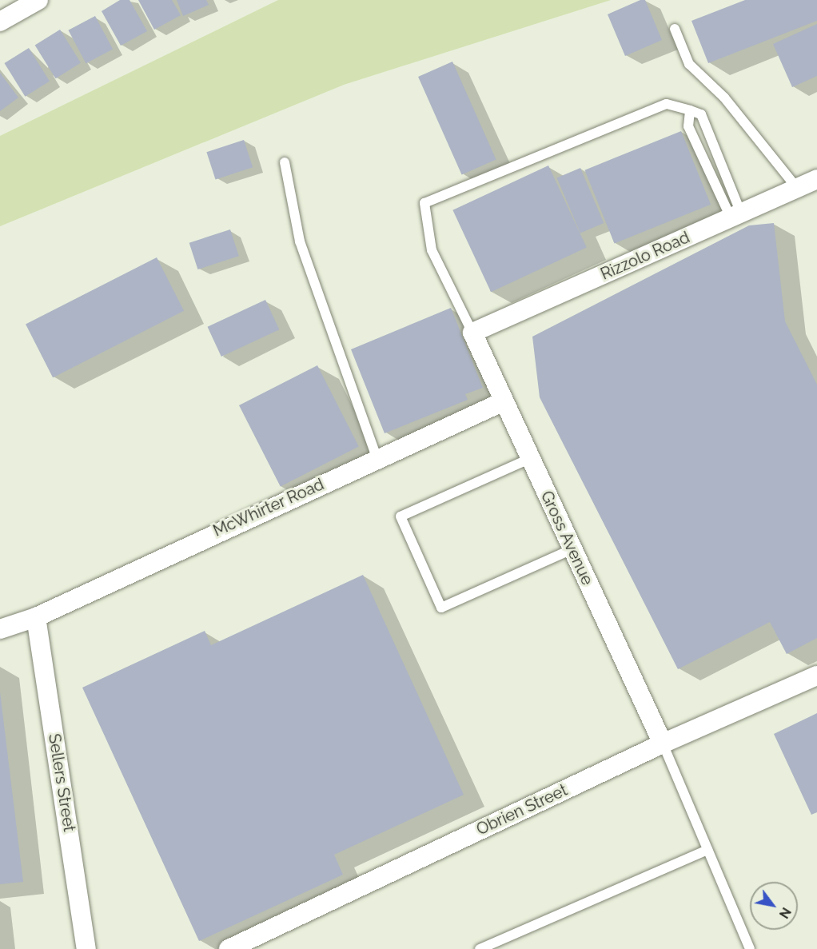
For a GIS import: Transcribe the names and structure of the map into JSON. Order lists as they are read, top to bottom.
{
  "streets": {
    "street": [
      "Rizzolo Road",
      "McWhirter Road",
      "Gross Avenue",
      "Sellers Street",
      "Obrien Street"
    ]
  },
  "crossings": [
    ["Rizzolo Road", "Gross Avenue"],
    ["McWhirter Road", "Gross Avenue"],
    ["McWhirter Road", "Sellers Street"],
    ["Gross Avenue", "Obrien Street"]
  ],
  "north": "bottom right"
}
